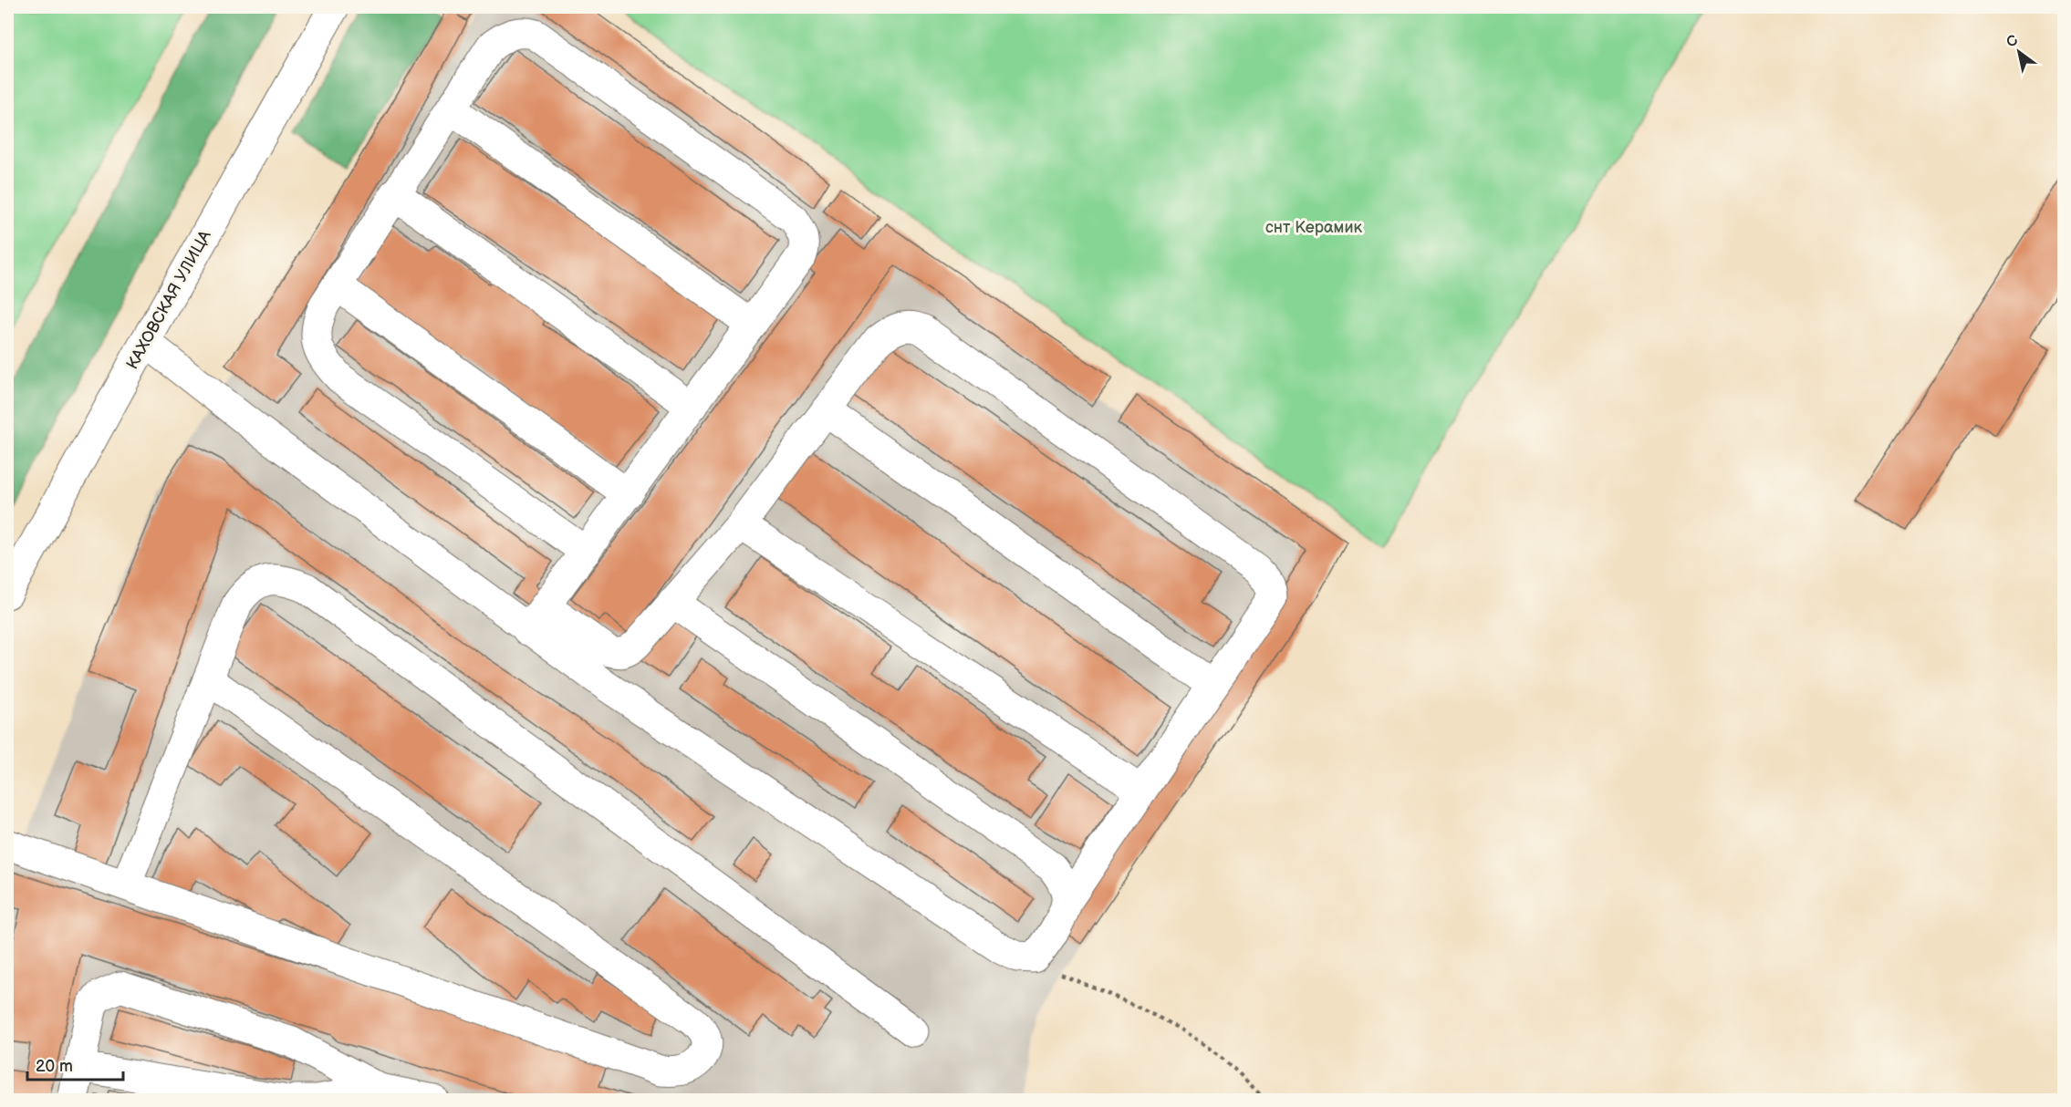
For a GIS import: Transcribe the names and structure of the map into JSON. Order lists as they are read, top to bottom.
{
  "streets": {
    "main road": ["КАХОВСКАЯ УЛИЦА"]
  },
  "parks": ["снт Керамик"],
  "scale_bar": "20 m",
  "north": "top left"
}
